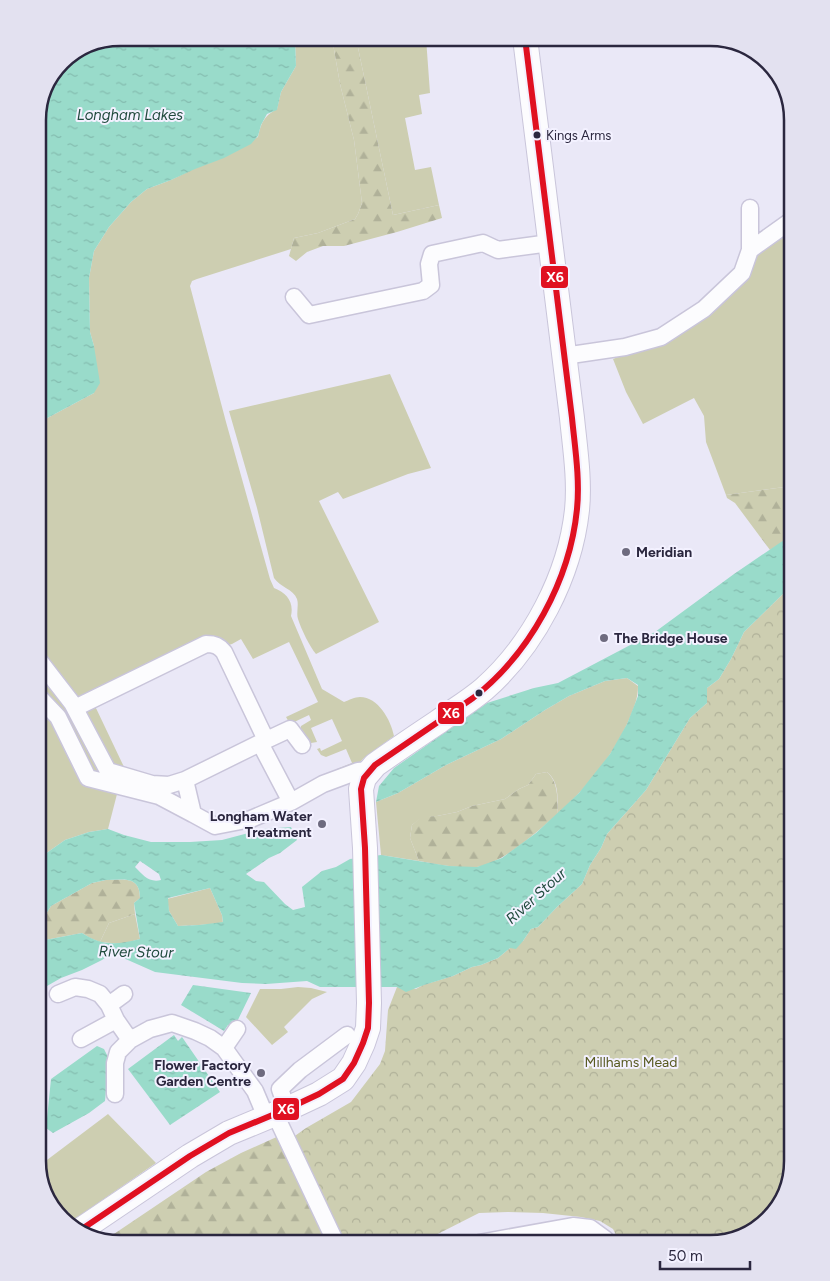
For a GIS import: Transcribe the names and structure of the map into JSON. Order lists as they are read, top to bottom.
{
  "water": ["Longham Lakes", "River Stour"],
  "parks": ["Millhams Mead"],
  "places": [
    "Kings Arms",
    "Meridian",
    "The Bridge House",
    "Longham Water Treatment",
    "Flower Factory Garden Centre"
  ],
  "lines": ["transit line X6"],
  "scale_bar": "50 m"
}
